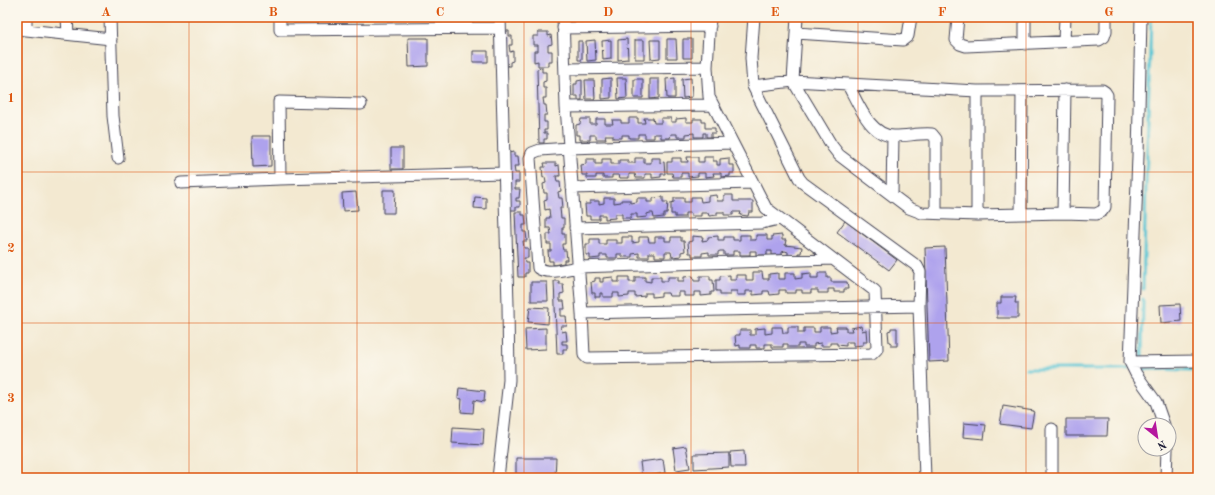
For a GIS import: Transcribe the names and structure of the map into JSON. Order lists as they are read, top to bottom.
{
  "north": "bottom right",
  "grid": {
    "columns": [
      "A",
      "B",
      "C",
      "D",
      "E",
      "F",
      "G"
    ],
    "rows": ["1", "2", "3"]
  }
}
